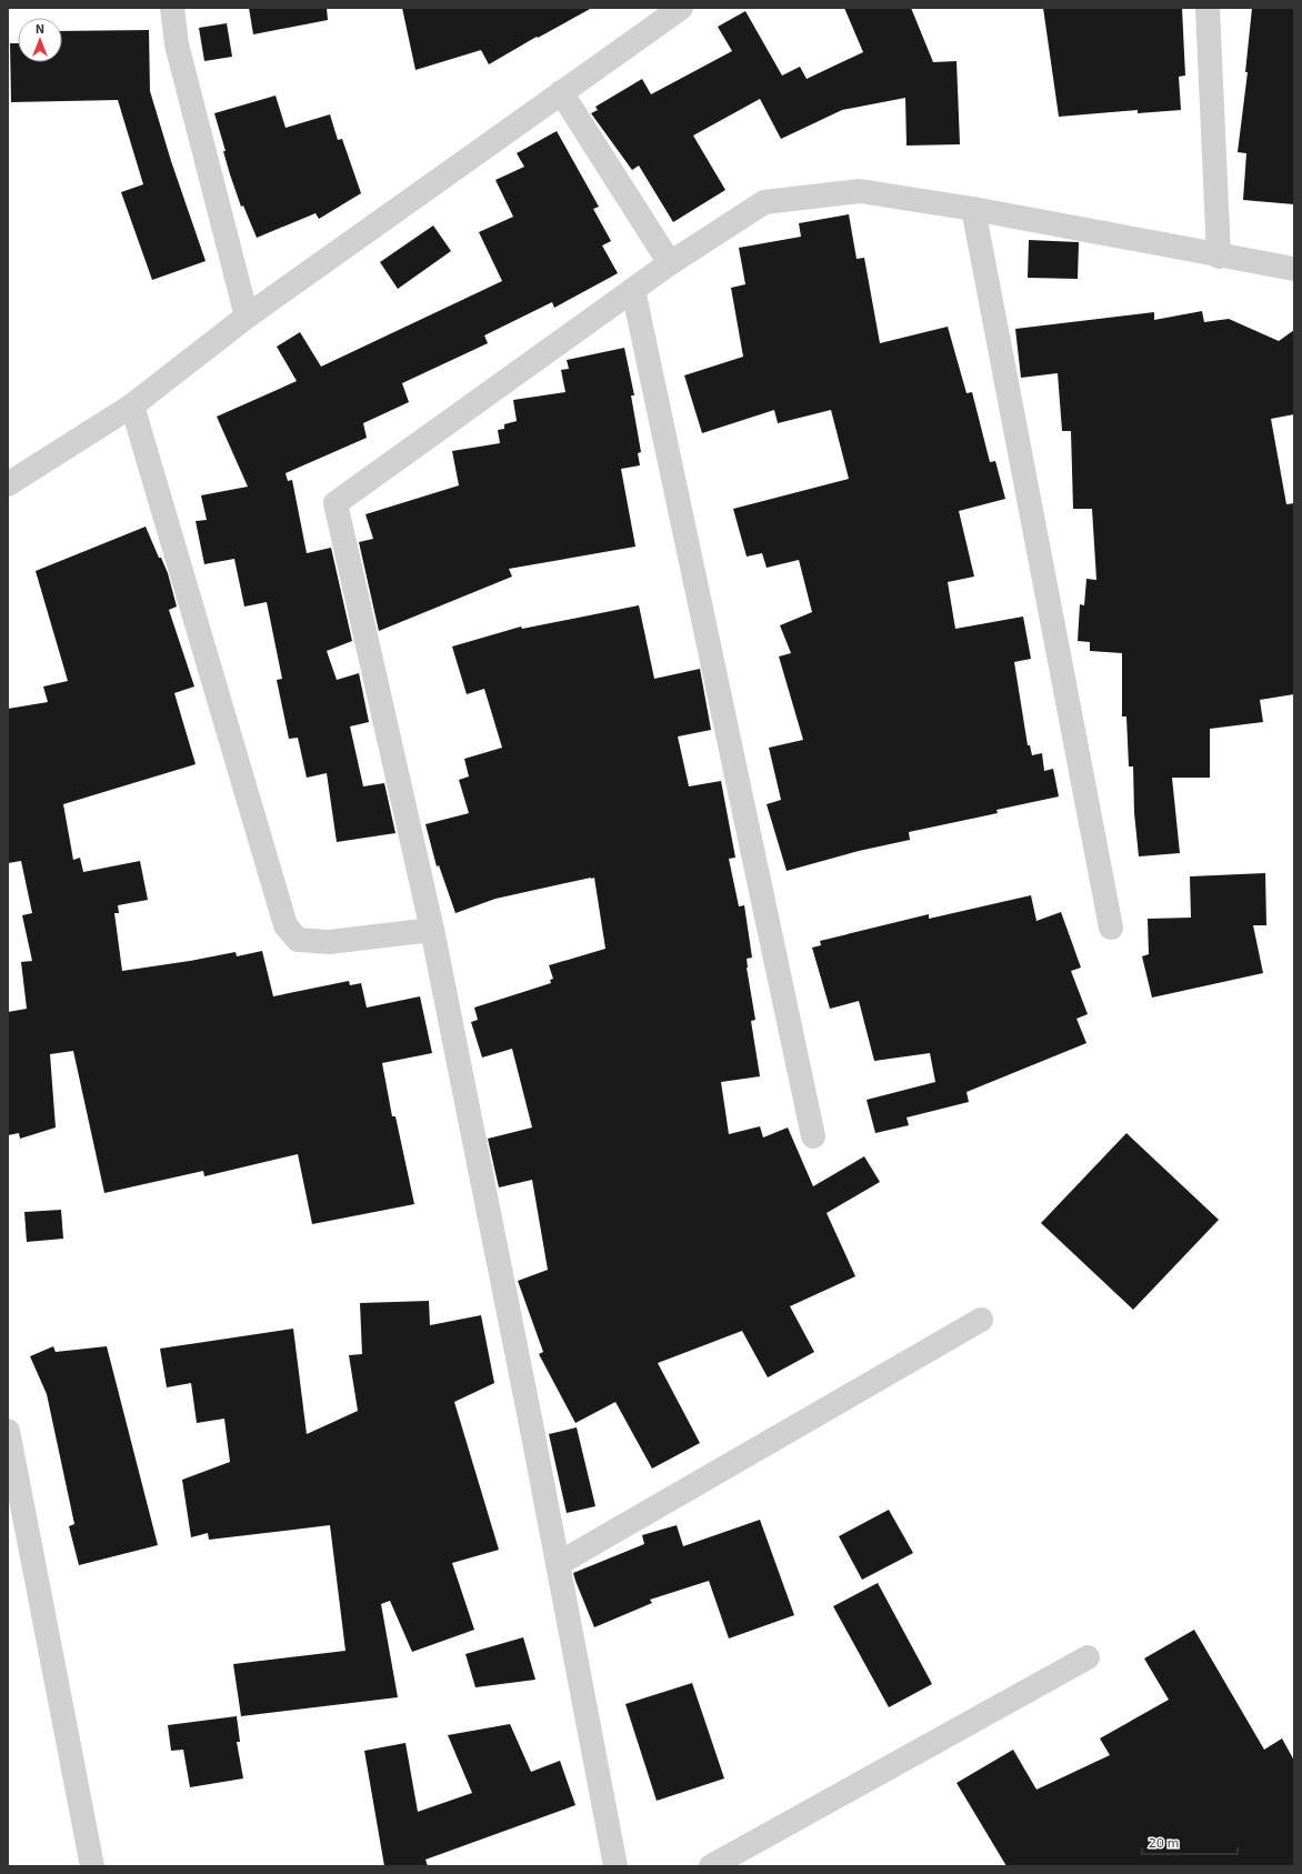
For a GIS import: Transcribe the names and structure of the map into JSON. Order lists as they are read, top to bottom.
{
  "scale_bar": "20 m",
  "north": "top"
}
